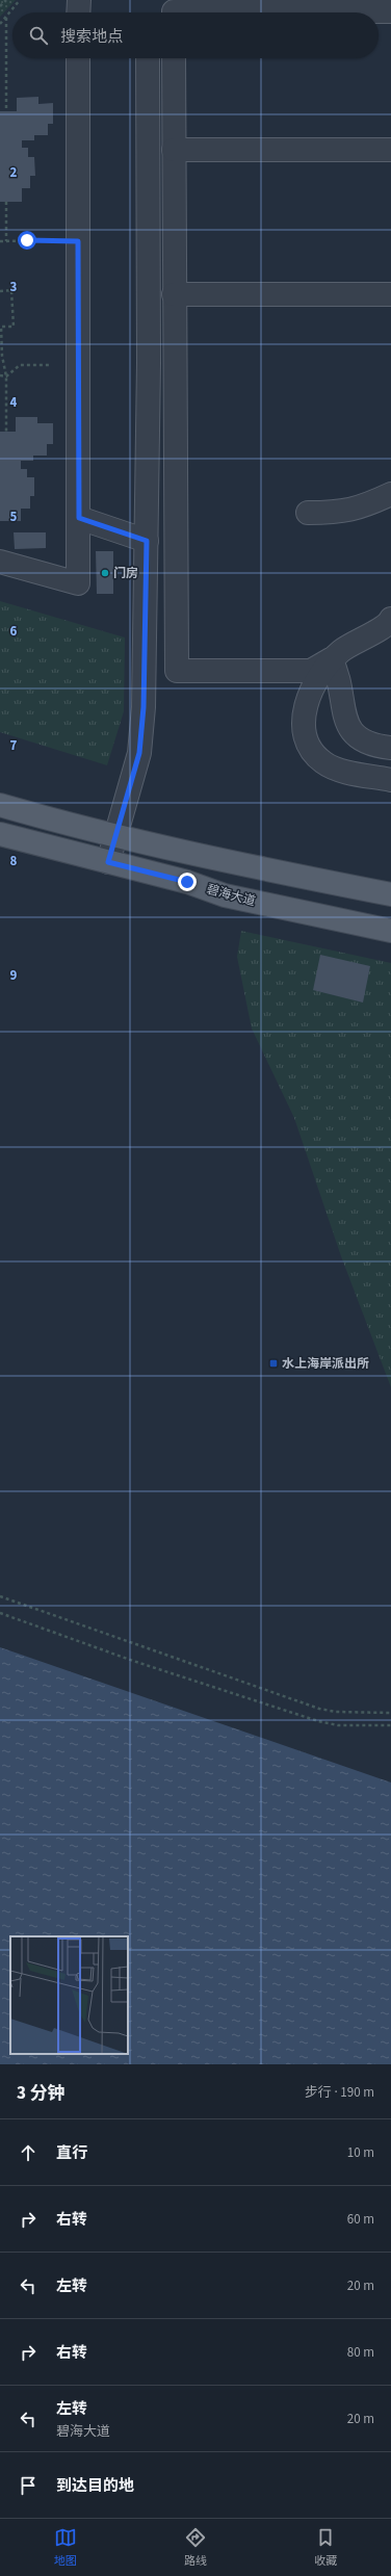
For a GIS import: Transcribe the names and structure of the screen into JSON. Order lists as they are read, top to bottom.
{
  "streets": {
    "main road": ["碧海大道"]
  },
  "places": {
    "other": ["门房"],
    "transit": ["水上海岸派出所"]
  },
  "page": {
    "search": "搜索地点",
    "heading": ["3 分钟", "步行 · 190 m"],
    "list": [
      ["直行", "10 m"],
      ["右转", "60 m"],
      ["左转", "20 m"],
      ["右转", "80 m"],
      ["左转", "碧海大道", "20 m"],
      "到达目的地"
    ],
    "nav": ["地图", "路线", "收藏"]
  },
  "grid": {
    "rows": [
      "2",
      "3",
      "4",
      "5",
      "6",
      "7",
      "8",
      "9"
    ]
  }
}
